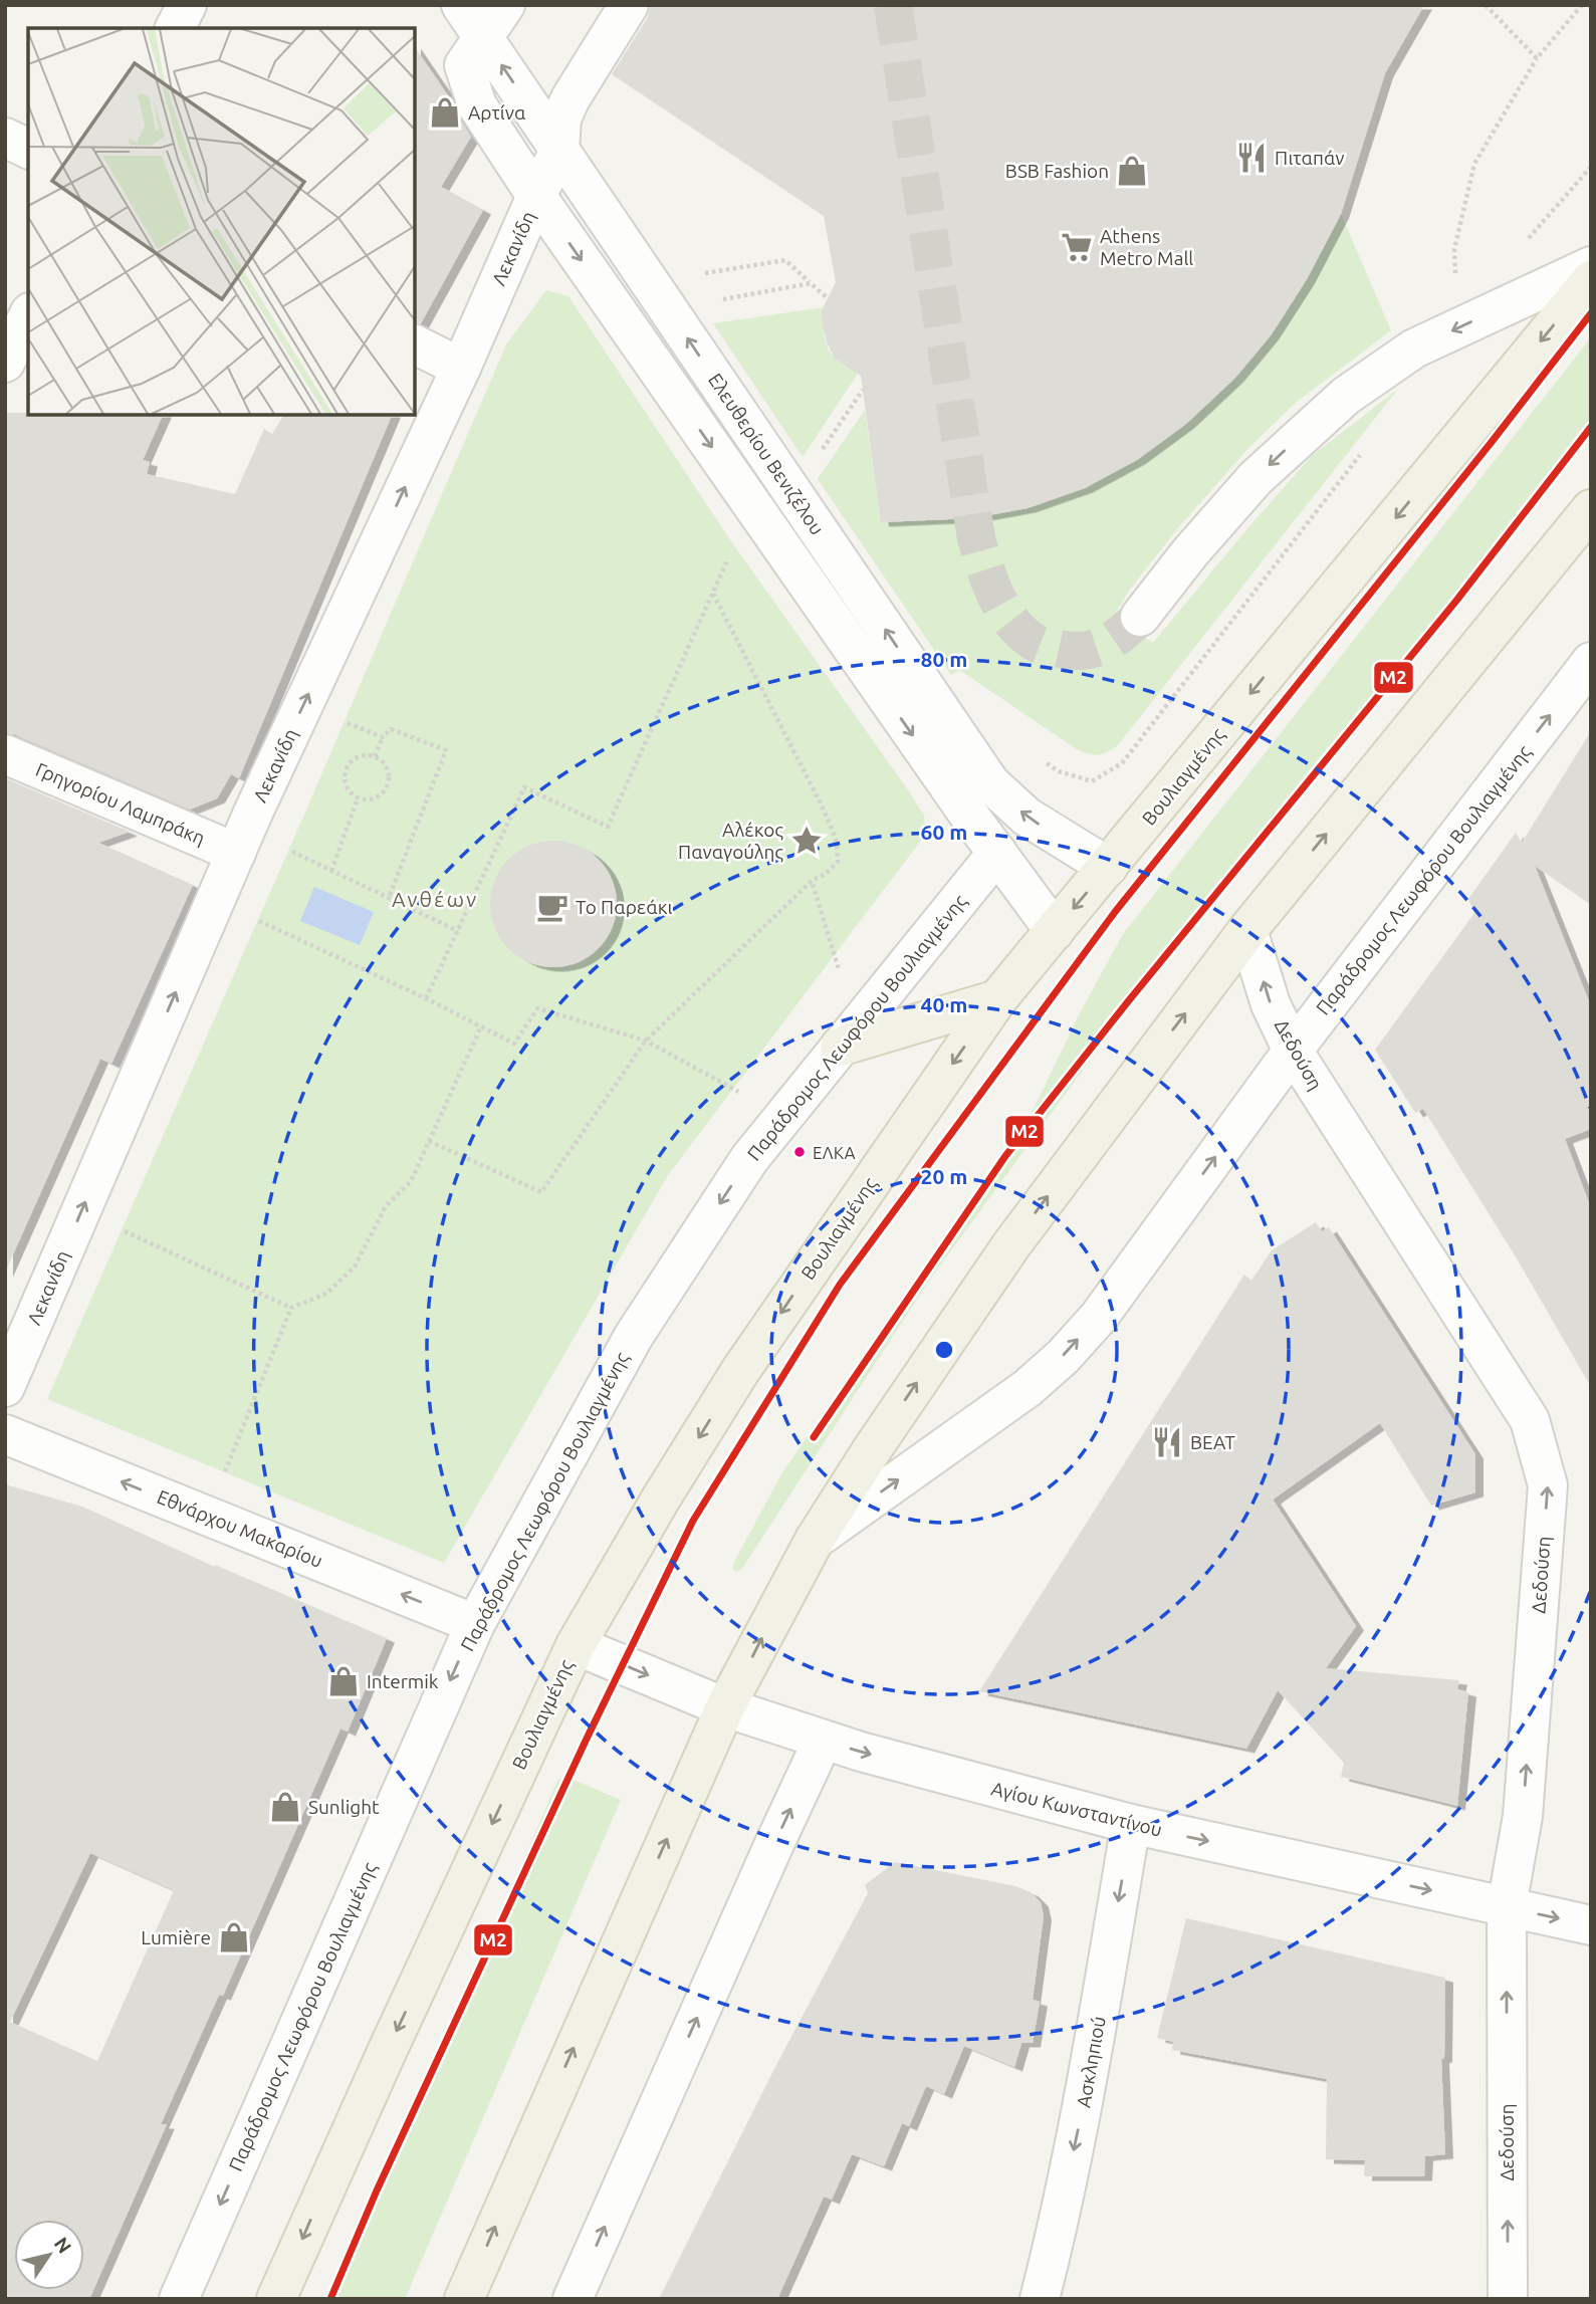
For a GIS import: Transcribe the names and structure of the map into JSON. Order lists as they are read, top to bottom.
{
  "streets": {
    "main road": ["Βουλιαγμένης"],
    "street": [
      "Λεκανίδη",
      "Ελευθερίου Βενιζέλου",
      "Γρηγορίου Λαμπράκη",
      "Παράδρομος Λεωφόρου Βουλιαγμένης",
      "Δεδούση",
      "Εθνάρχου Μακαρίου",
      "Αγίου Κωνσταντίνου",
      "Ασκληπιού"
    ]
  },
  "crossings": [
    ["Λεκανίδη", "Ελευθερίου Βενιζέλου"],
    ["Λεκανίδη", "Γρηγορίου Λαμπράκη"],
    ["Ελευθερίου Βενιζέλου", "Βουλιαγμένης"],
    ["Ελευθερίου Βενιζέλου", "Παράδρομος Λεωφόρου Βουλιαγμένης"],
    ["Βουλιαγμένης", "Αγίου Κωνσταντίνου"],
    ["Παράδρομος Λεωφόρου Βουλιαγμένης", "Δεδούση"],
    ["Παράδρομος Λεωφόρου Βουλιαγμένης", "Εθνάρχου Μακαρίου"],
    ["Δεδούση", "Αγίου Κωνσταντίνου"],
    ["Αγίου Κωνσταντίνου", "Ασκληπιού"]
  ],
  "one_way": [
    "Λεκανίδη",
    "Δεδούση",
    "Εθνάρχου Μακαρίου",
    "Αγίου Κωνσταντίνου",
    "Ασκληπιού"
  ],
  "districts": ["Ανθέων"],
  "places": {
    "shop": [
      "Αρτίνα",
      "BSB Fashion",
      "Intermik",
      "Sunlight",
      "Lumière"
    ],
    "restaurant": ["Πιταπάν", "ΒΕΑΤ"],
    "supermarket": ["Athens Metro Mall"],
    "place": ["Αλέκος Παναγούλης"],
    "cafe": ["Το Παρεάκι"],
    "other": ["ΕΛΚΑ"]
  },
  "lines": ["transit line Μ2"],
  "north": "top right",
  "rings": [
    "80 m",
    "60 m",
    "40 m",
    "20 m"
  ]
}
